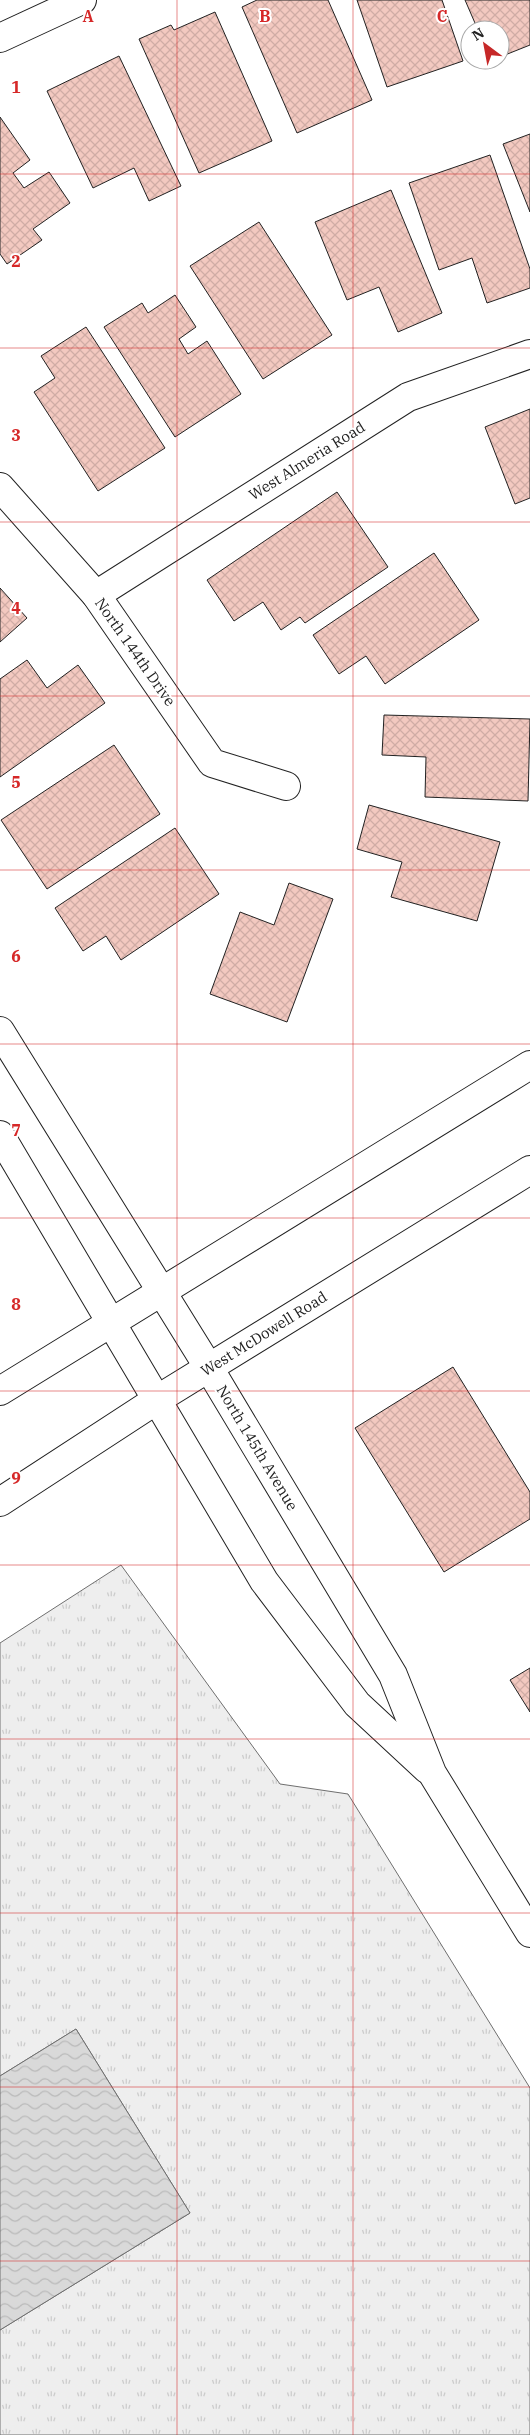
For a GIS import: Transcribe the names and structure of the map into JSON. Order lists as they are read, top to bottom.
{
  "streets": {
    "street": [
      "West Almeria Road",
      "North 144th Drive",
      "West McDowell Road",
      "North 145th Avenue"
    ]
  },
  "crossings": [
    ["West Almeria Road", "North 144th Drive"],
    ["West McDowell Road", "North 145th Avenue"]
  ],
  "north": "top left",
  "grid": {
    "columns": ["A", "B", "C"],
    "rows": [
      "1",
      "2",
      "3",
      "4",
      "5",
      "6",
      "7",
      "8",
      "9"
    ]
  }
}
